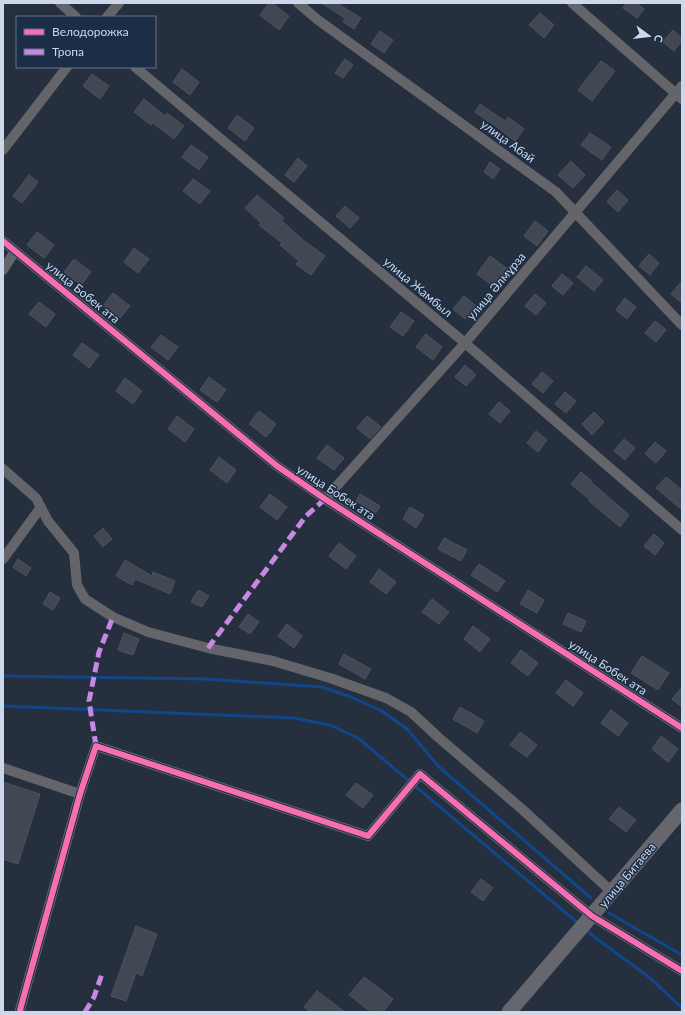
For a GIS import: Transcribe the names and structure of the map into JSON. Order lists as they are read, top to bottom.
{
  "streets": {
    "street": [
      "улица Абай",
      "улица Әлмұрза",
      "улица Жамбыл",
      "улица Бобек ата",
      "улица Битаева"
    ]
  },
  "crossings": [
    ["улица Абай", "улица Әлмұрза"],
    ["улица Әлмұрза", "улица Жамбыл"],
    ["улица Әлмұрза", "улица Бобек ата"]
  ],
  "legend": ["Велодорожка", "Тропа"],
  "north": "right"
}
